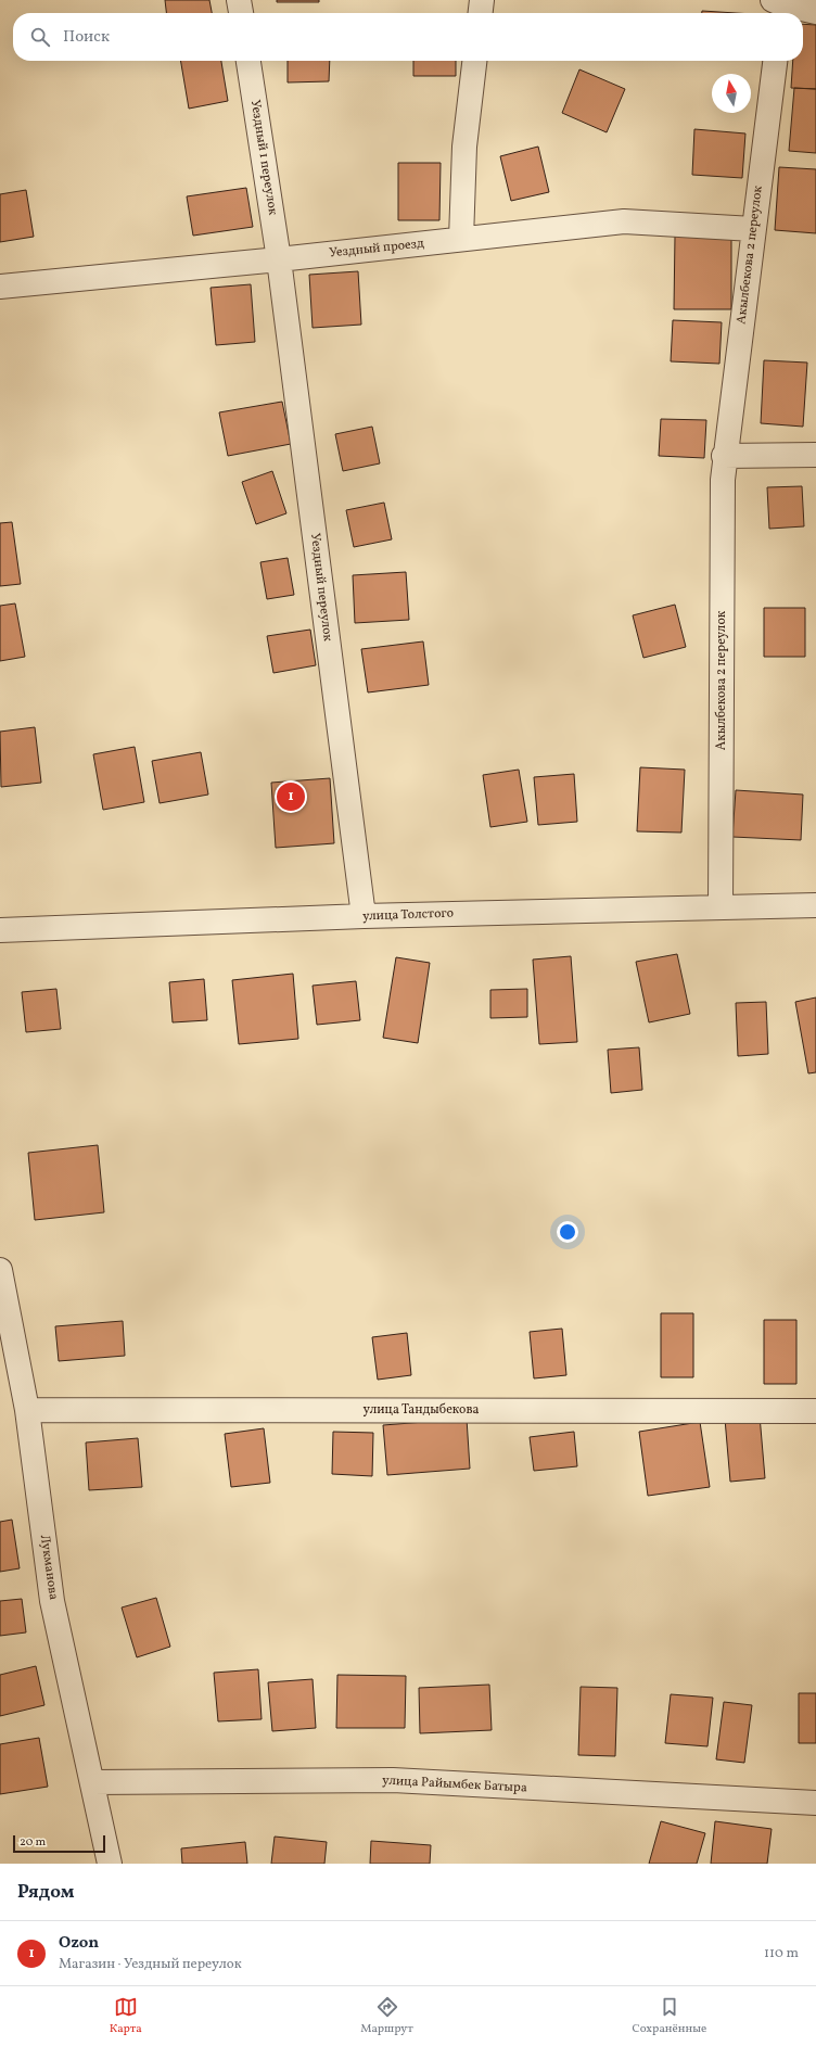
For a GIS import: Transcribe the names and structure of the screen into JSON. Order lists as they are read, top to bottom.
{
  "streets": {
    "street": [
      "Уездный 1 переулок",
      "Уездный проезд",
      "Акылбекова 2 переулок",
      "Уездный переулок",
      "улица Толстого",
      "улица Тандыбекова",
      "Лукманова",
      "улица Райымбек Батыра"
    ]
  },
  "crossings": [
    ["Уездный 1 переулок", "Уездный проезд"],
    ["Уездный 1 переулок", "Уездный переулок"],
    ["Уездный проезд", "Акылбекова 2 переулок"],
    ["Уездный проезд", "Уездный переулок"],
    ["Акылбекова 2 переулок", "улица Толстого"],
    ["Уездный переулок", "улица Толстого"],
    ["улица Тандыбекова", "Лукманова"],
    ["Лукманова", "улица Райымбек Батыра"]
  ],
  "scale_bar": "20 m",
  "north": "top",
  "page": {
    "search": "Поиск",
    "pins": "1",
    "scale": "20 m",
    "heading": "Рядом",
    "list": [
      {
        "mark": "1",
        "name": "Ozon",
        "note": "Магазин · Уездный переулок",
        "value": "110 m"
      }
    ],
    "nav": ["Карта", "Маршрут", "Сохранённые"]
  }
}
